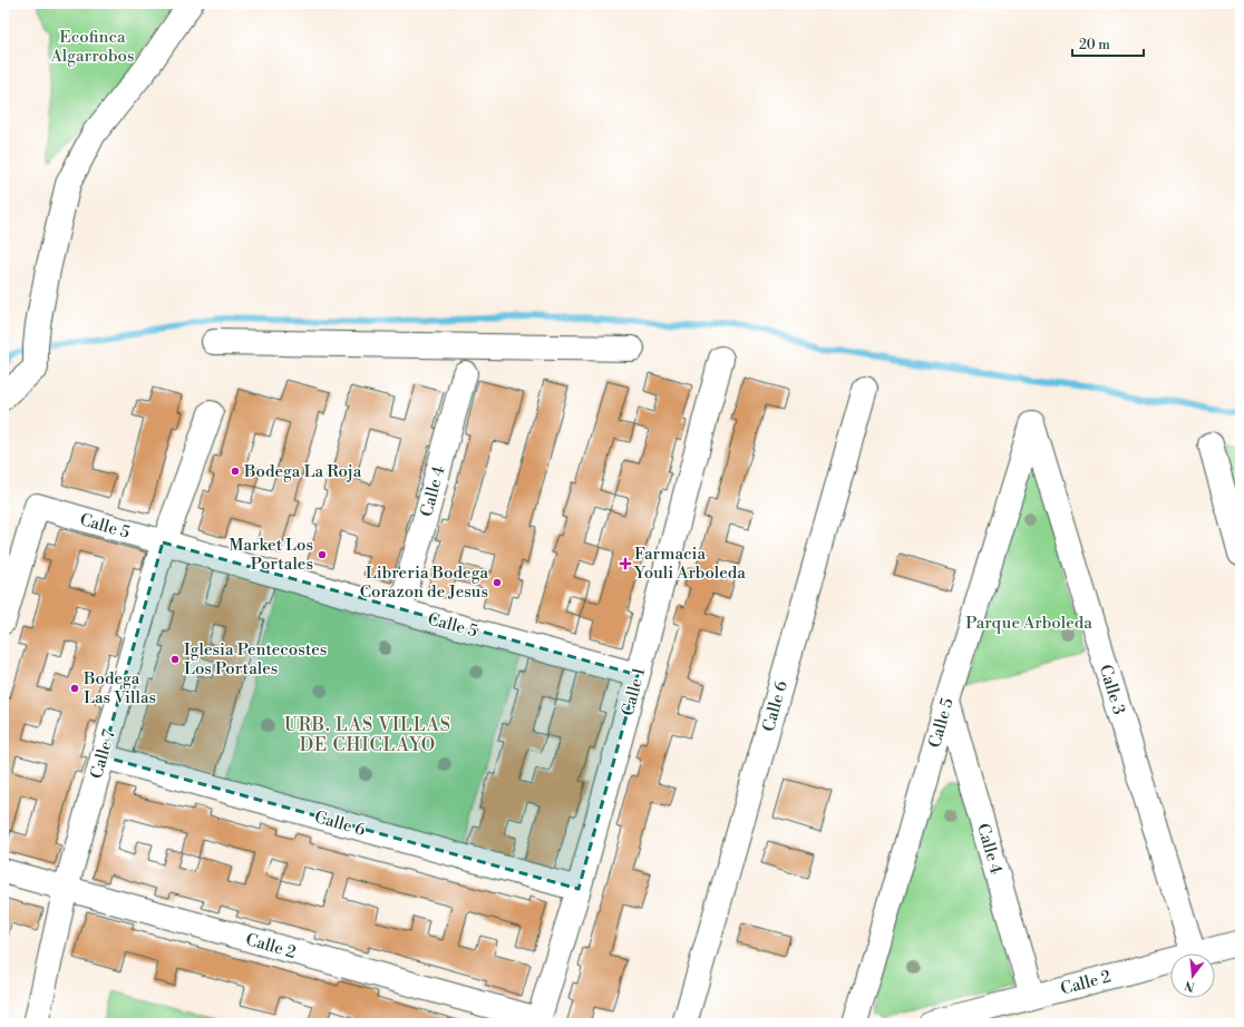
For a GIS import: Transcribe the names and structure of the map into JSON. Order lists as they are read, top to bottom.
{
  "streets": {
    "street": [
      "Calle 4",
      "Calle 5",
      "Calle 3",
      "Calle 1",
      "Calle 6",
      "Calle 7",
      "Calle 2"
    ]
  },
  "crossings": [
    ["Calle 4", "Calle 5"],
    ["Calle 4", "Calle 2"],
    ["Calle 5", "Calle 3"],
    ["Calle 5", "Calle 1"],
    ["Calle 5", "Calle 7"],
    ["Calle 1", "Calle 6"],
    ["Calle 1", "Calle 2"],
    ["Calle 6", "Calle 7"],
    ["Calle 7", "Calle 2"]
  ],
  "districts": ["URB. LAS VILLAS DE CHICLAYO"],
  "parks": ["Ecofinca Algarrobos", "Parque Arboleda"],
  "places": {
    "other": [
      "Bodega La Roja",
      "Market Los Portales",
      "Libreria Bodega Corazon de Jesus",
      "Iglesia Pentecostes Los Portales",
      "Bodega Las Villas"
    ],
    "health": ["Farmacia Youli Arboleda"]
  },
  "scale_bar": "20 m",
  "north": "bottom"
}
